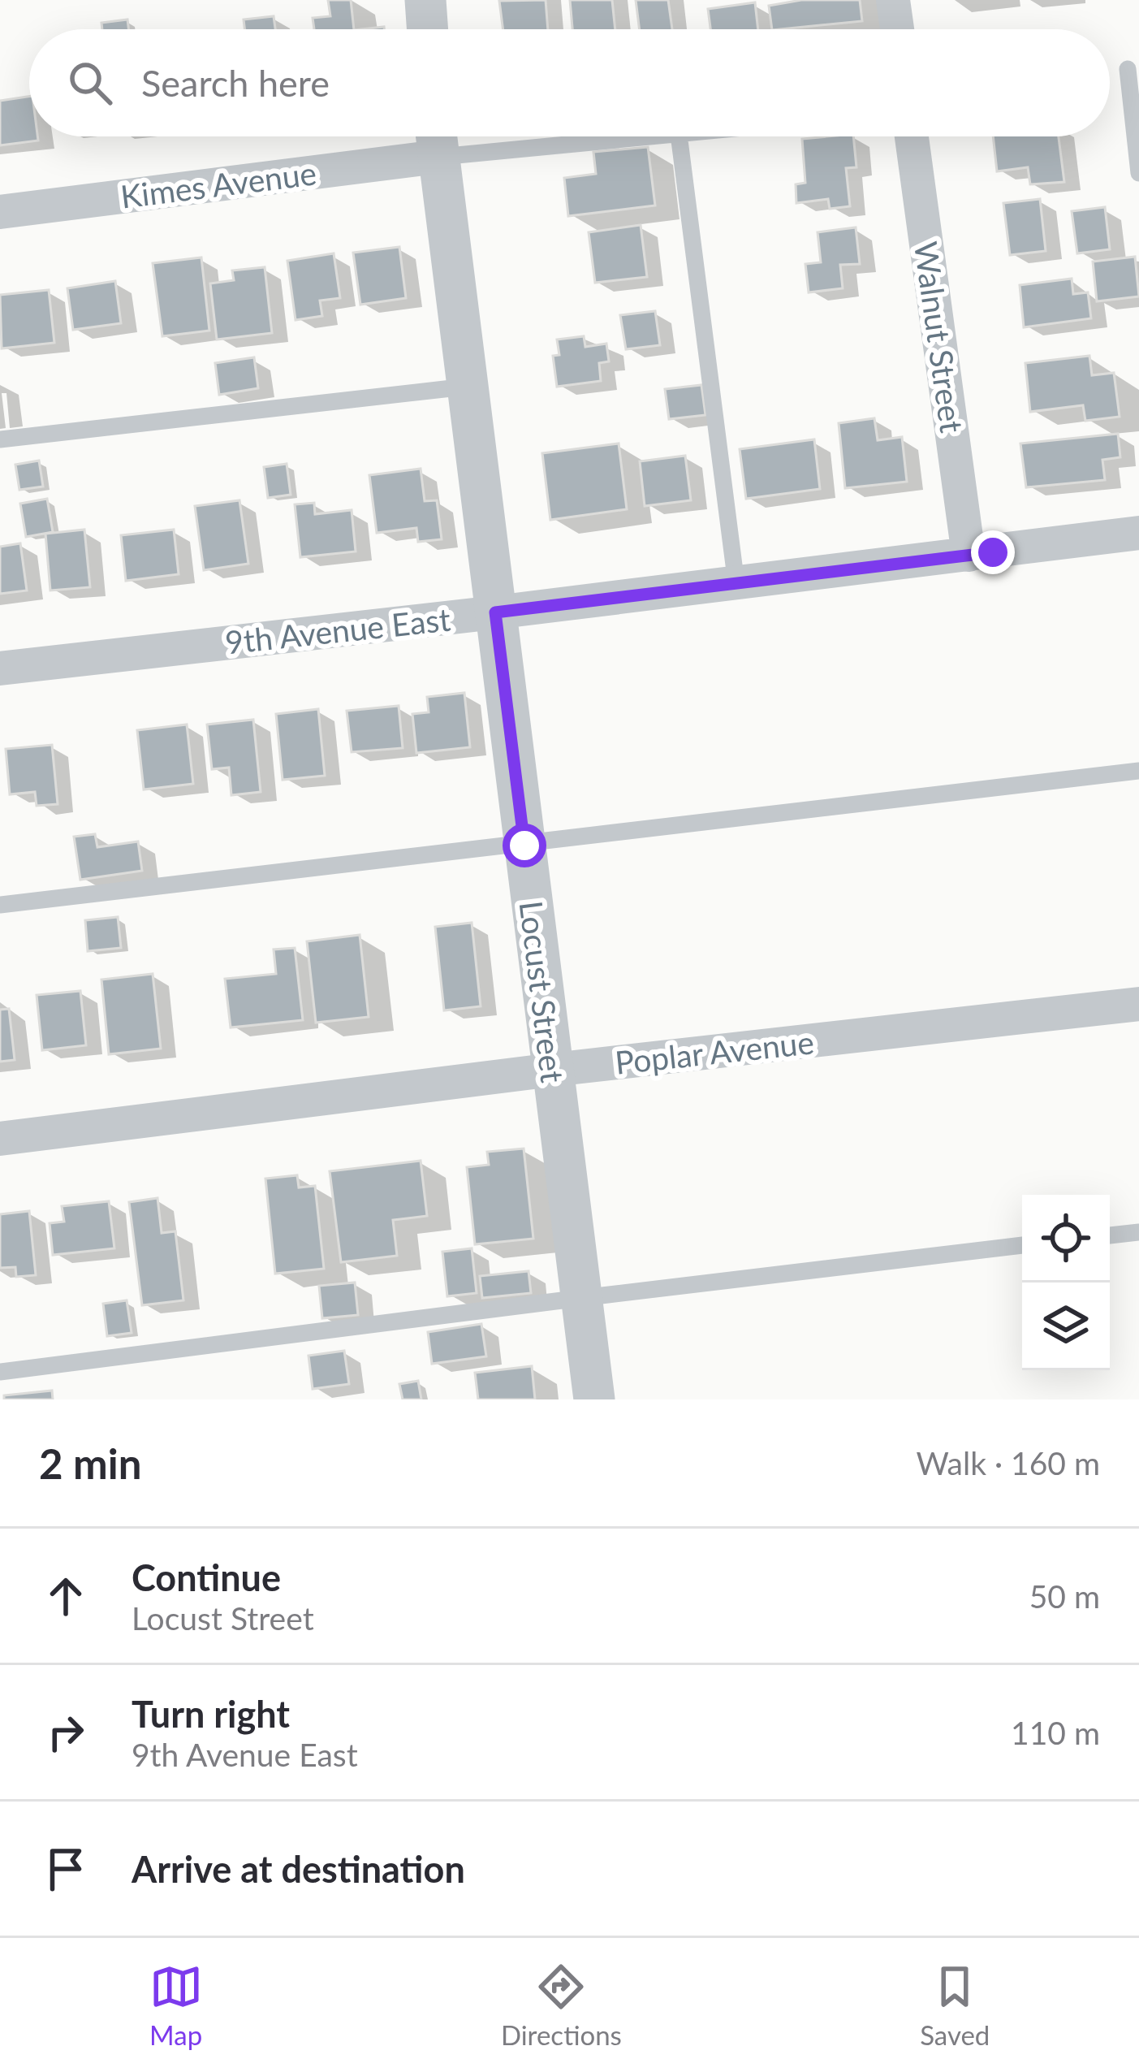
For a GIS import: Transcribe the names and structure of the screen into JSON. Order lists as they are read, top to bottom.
{
  "streets": {
    "street": [
      "Kimes Avenue",
      "Walnut Street",
      "9th Avenue East",
      "Locust Street",
      "Poplar Avenue"
    ]
  },
  "crossings": [
    ["Kimes Avenue", "Locust Street"],
    ["Walnut Street", "9th Avenue East"],
    ["9th Avenue East", "Locust Street"],
    ["Locust Street", "Poplar Avenue"]
  ],
  "page": {
    "search": "Search here",
    "heading": ["2 min", "Walk · 160 m"],
    "list": [
      ["Continue", "Locust Street", "50 m"],
      ["Turn right", "9th Avenue East", "110 m"],
      "Arrive at destination"
    ],
    "nav": ["Map", "Directions", "Saved"]
  }
}
